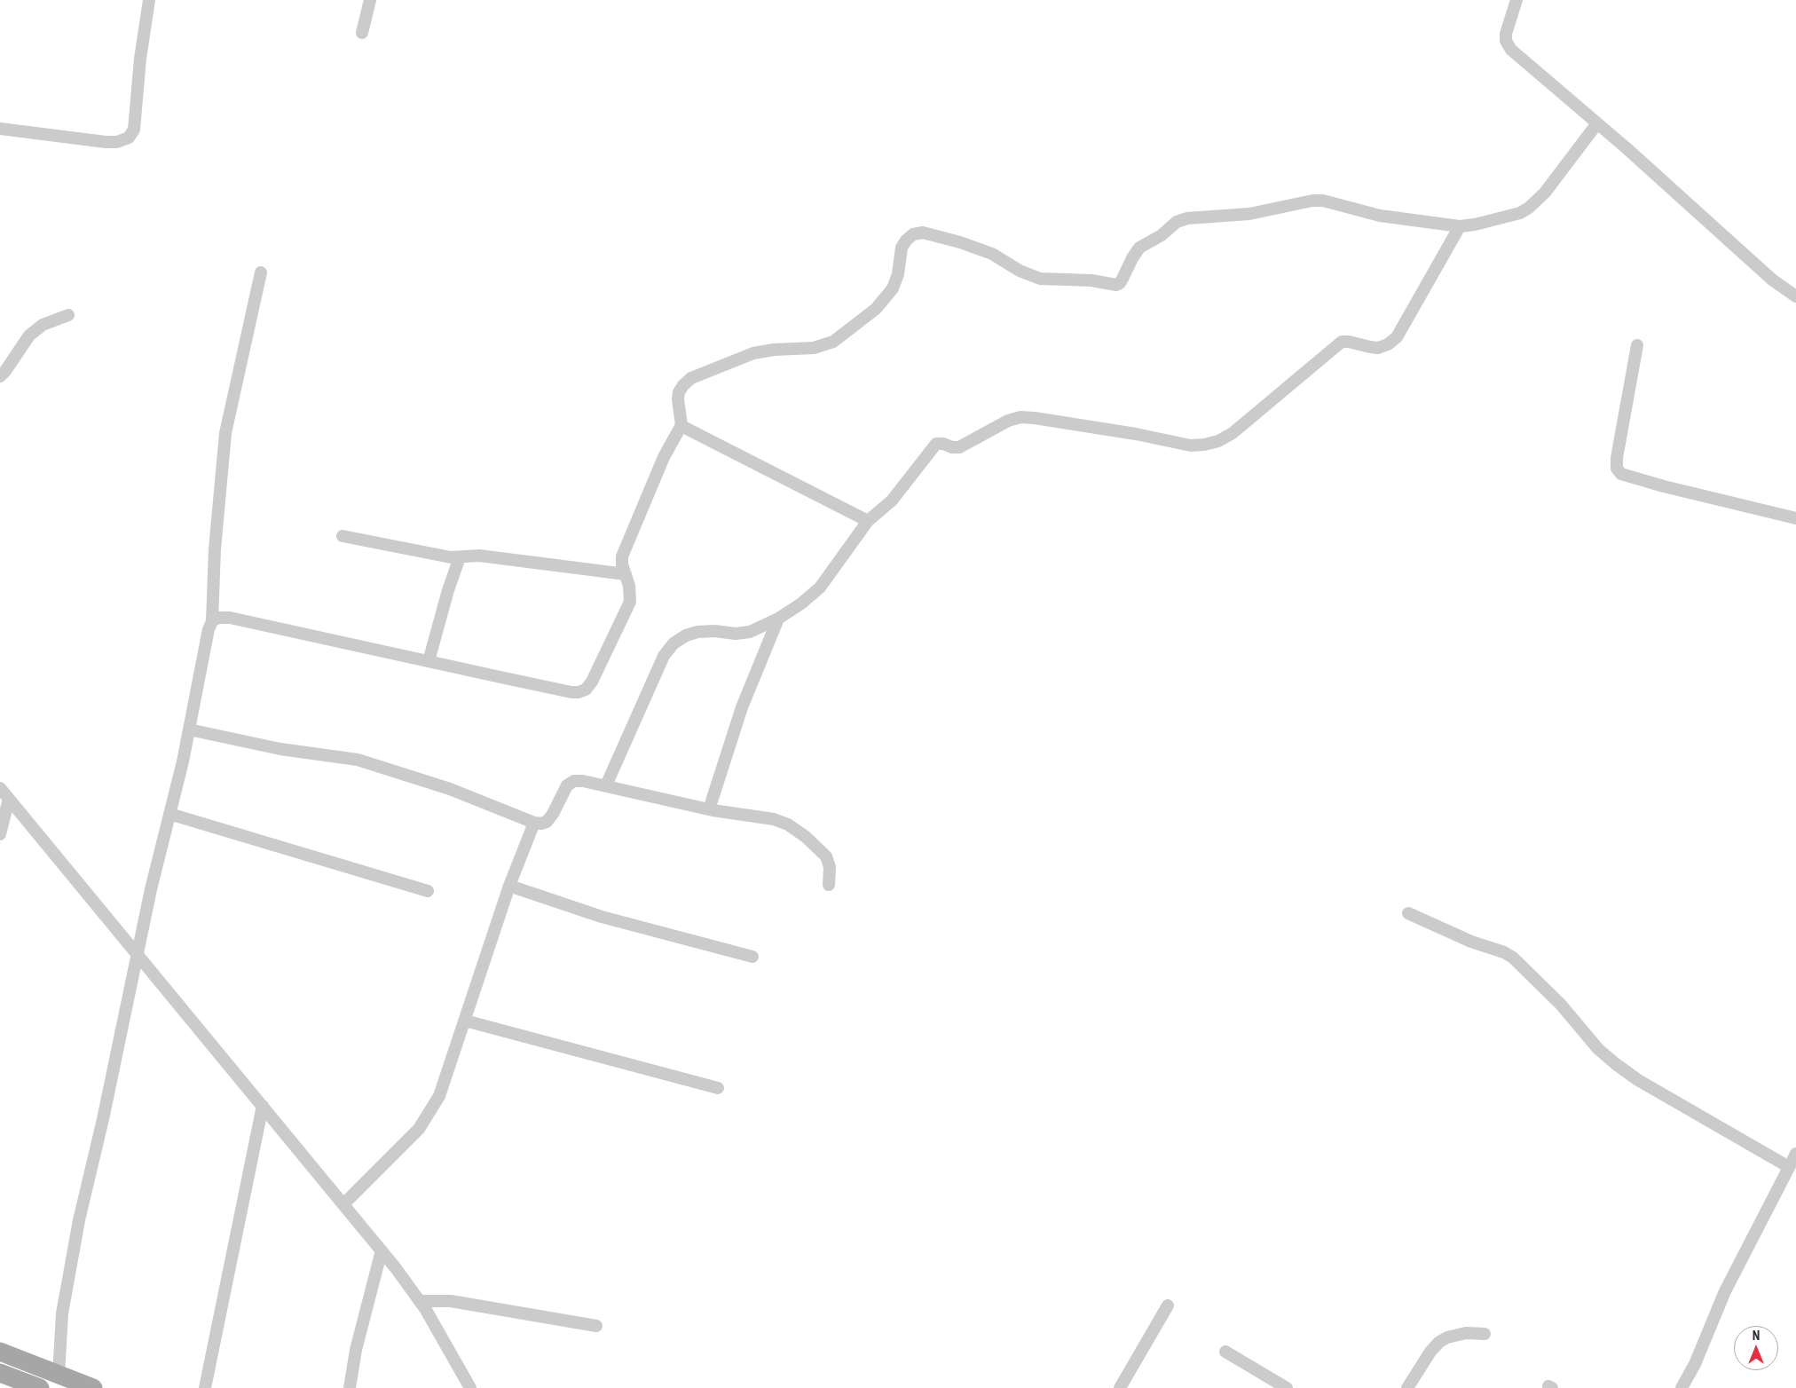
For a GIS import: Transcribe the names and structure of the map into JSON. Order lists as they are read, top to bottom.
{
  "north": "top"
}
